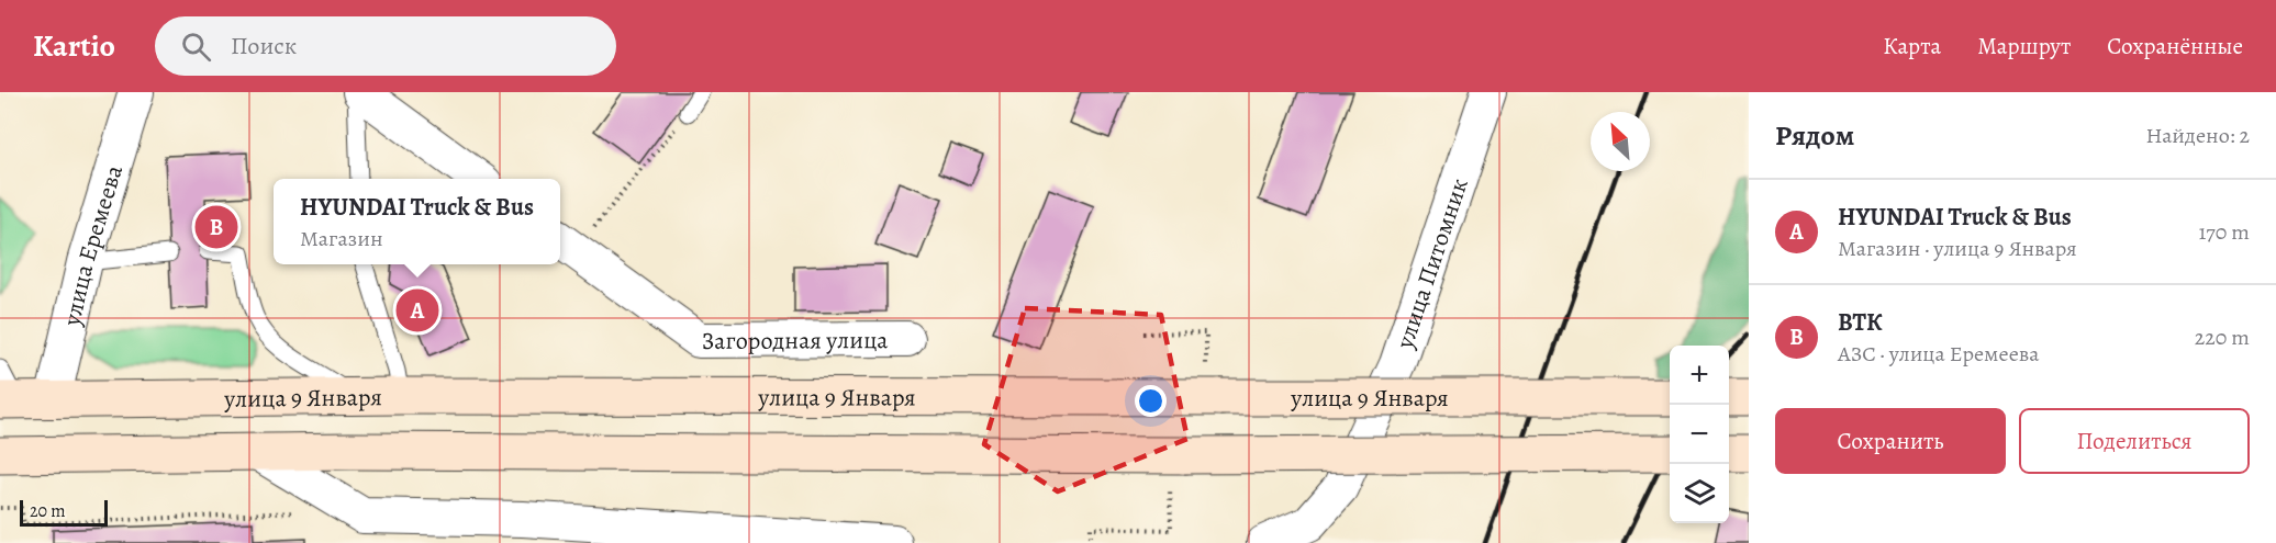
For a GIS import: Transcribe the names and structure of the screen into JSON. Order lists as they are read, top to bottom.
{
  "streets": {
    "main road": ["улица 9 Января"],
    "street": ["улица Еремеева", "улица Питомник", "Загородная улица"]
  },
  "crossings": [
    ["улица Еремеева", "улица 9 Января"]
  ],
  "scale_bar": "20 m",
  "north": "top left",
  "page": {
    "header": "Kartio",
    "search": "Поиск",
    "nav": ["Карта", "Маршрут", "Сохранённые"],
    "heading": ["Рядом", "Найдено: 2"],
    "list": [
      {
        "mark": "A",
        "name": "HYUNDAI Truck & Bus",
        "note": "Магазин · улица 9 Января",
        "value": "170 m"
      },
      {
        "mark": "B",
        "name": "ВТК",
        "note": "АЗС · улица Еремеева",
        "value": "220 m"
      }
    ],
    "popup": ["HYUNDAI Truck & Bus", "Магазин"],
    "pins": ["B", "A"],
    "map_buttons": ["+", "−"],
    "buttons": ["Сохранить", "Поделиться"],
    "scale": "20 m"
  }
}
